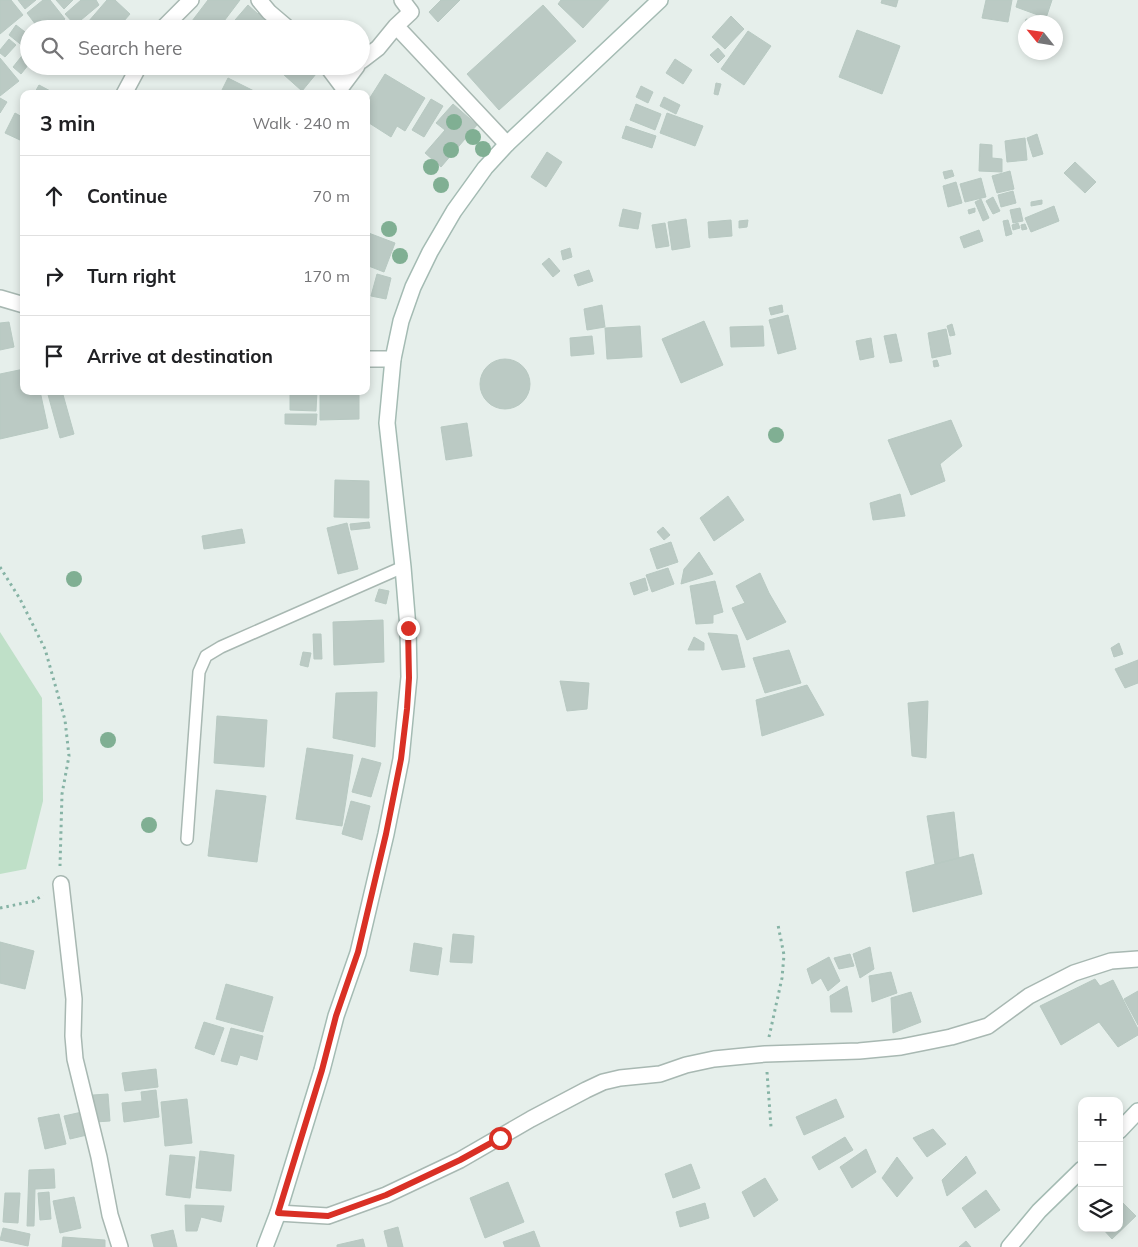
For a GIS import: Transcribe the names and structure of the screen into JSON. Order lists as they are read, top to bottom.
{
  "north": "top left",
  "page": {
    "search": "Search here",
    "heading": ["3 min", "Walk · 240 m"],
    "list": [
      ["Continue", "70 m"],
      ["Turn right", "170 m"],
      "Arrive at destination"
    ],
    "map_buttons": ["+", "−"]
  }
}
